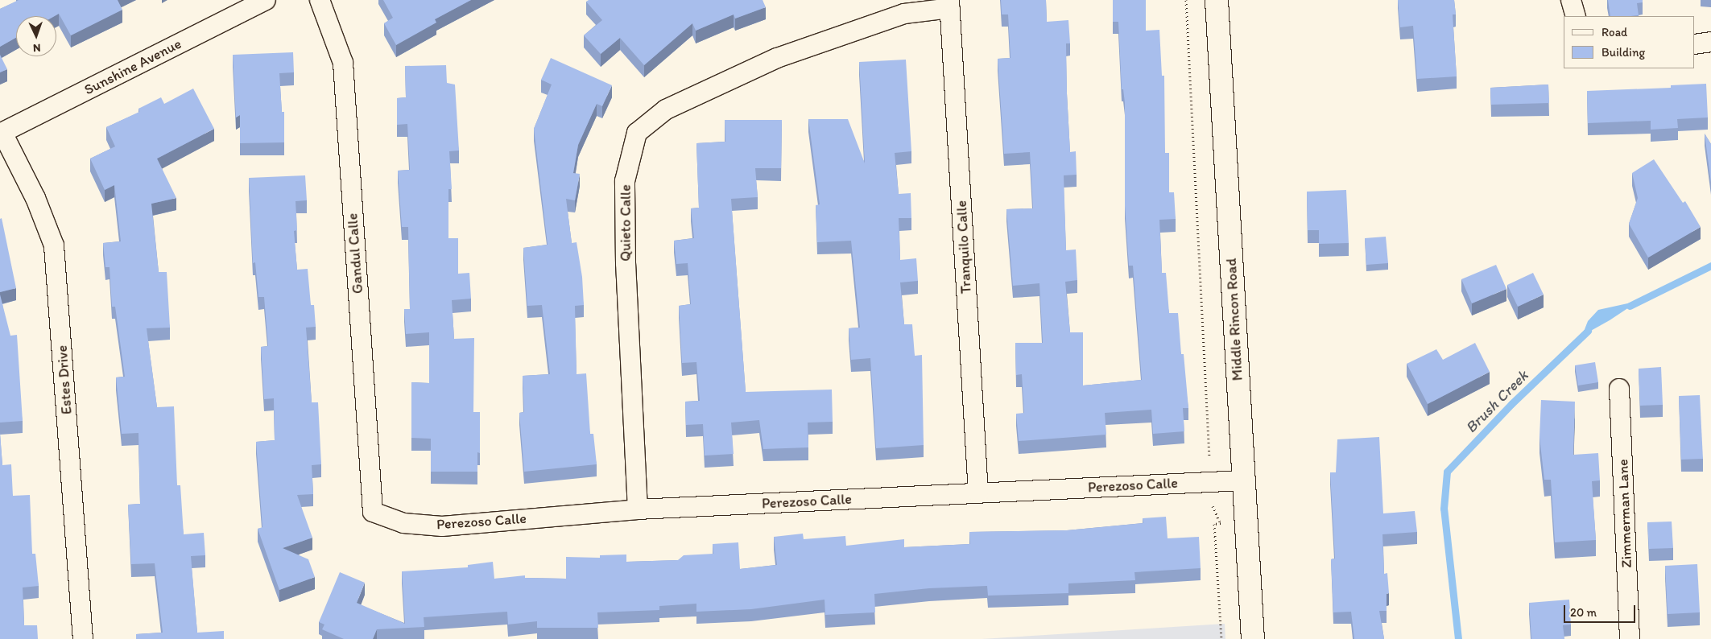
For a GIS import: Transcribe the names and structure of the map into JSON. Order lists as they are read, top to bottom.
{
  "streets": {
    "street": [
      "Sunshine Avenue",
      "Quieto Calle",
      "Tranquilo Calle",
      "Gandul Calle",
      "Middle Rincon Road",
      "Estes Drive",
      "Perezoso Calle",
      "Zimmerman Lane"
    ]
  },
  "crossings": [
    ["Sunshine Avenue", "Estes Drive"],
    ["Quieto Calle", "Tranquilo Calle"],
    ["Quieto Calle", "Perezoso Calle"],
    ["Tranquilo Calle", "Perezoso Calle"],
    ["Gandul Calle", "Perezoso Calle"],
    ["Middle Rincon Road", "Perezoso Calle"]
  ],
  "water": ["Brush Creek"],
  "legend": ["Road", "Building"],
  "scale_bar": "20 m",
  "north": "bottom"
}
